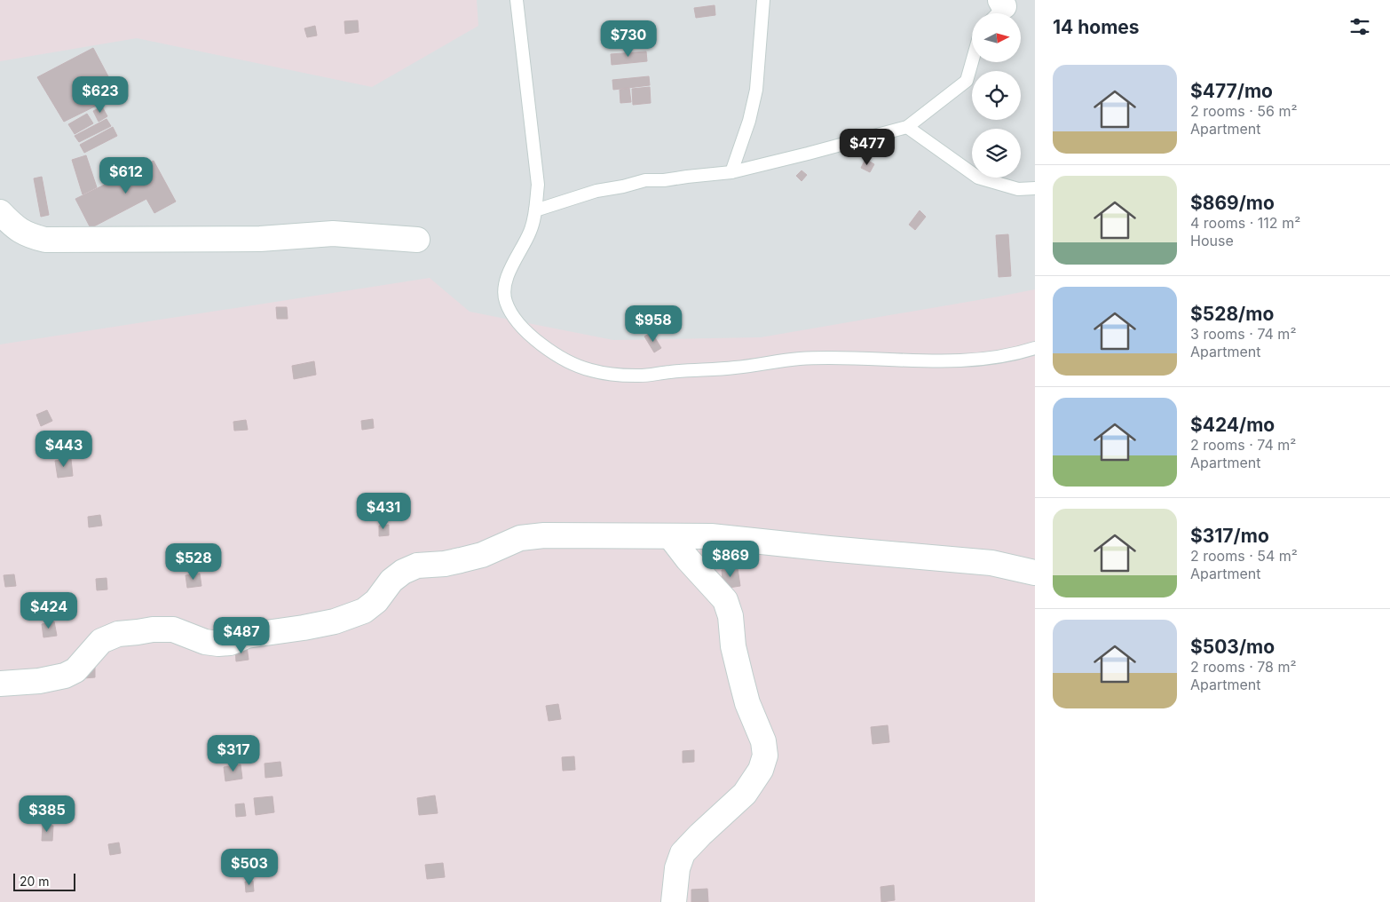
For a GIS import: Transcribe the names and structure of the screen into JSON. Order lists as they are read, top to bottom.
{
  "scale_bar": "20 m",
  "north": "right",
  "page": {
    "heading": "14 homes",
    "price": [
      "$730",
      "$623",
      "$477",
      "$612",
      "$958",
      "$443",
      "$431",
      "$869",
      "$528",
      "$424",
      "$487",
      "$317",
      "$385",
      "$503"
    ],
    "list": [
      {
        "name": "$477/mo",
        "note": "2 rooms · 56 m² · Apartment"
      },
      {
        "name": "$869/mo",
        "note": "4 rooms · 112 m² · House"
      },
      {
        "name": "$528/mo",
        "note": "3 rooms · 74 m² · Apartment"
      },
      {
        "name": "$424/mo",
        "note": "2 rooms · 74 m² · Apartment"
      },
      {
        "name": "$317/mo",
        "note": "2 rooms · 54 m² · Apartment"
      },
      {
        "name": "$503/mo",
        "note": "2 rooms · 78 m² · Apartment"
      }
    ],
    "scale": "20 m"
  }
}
